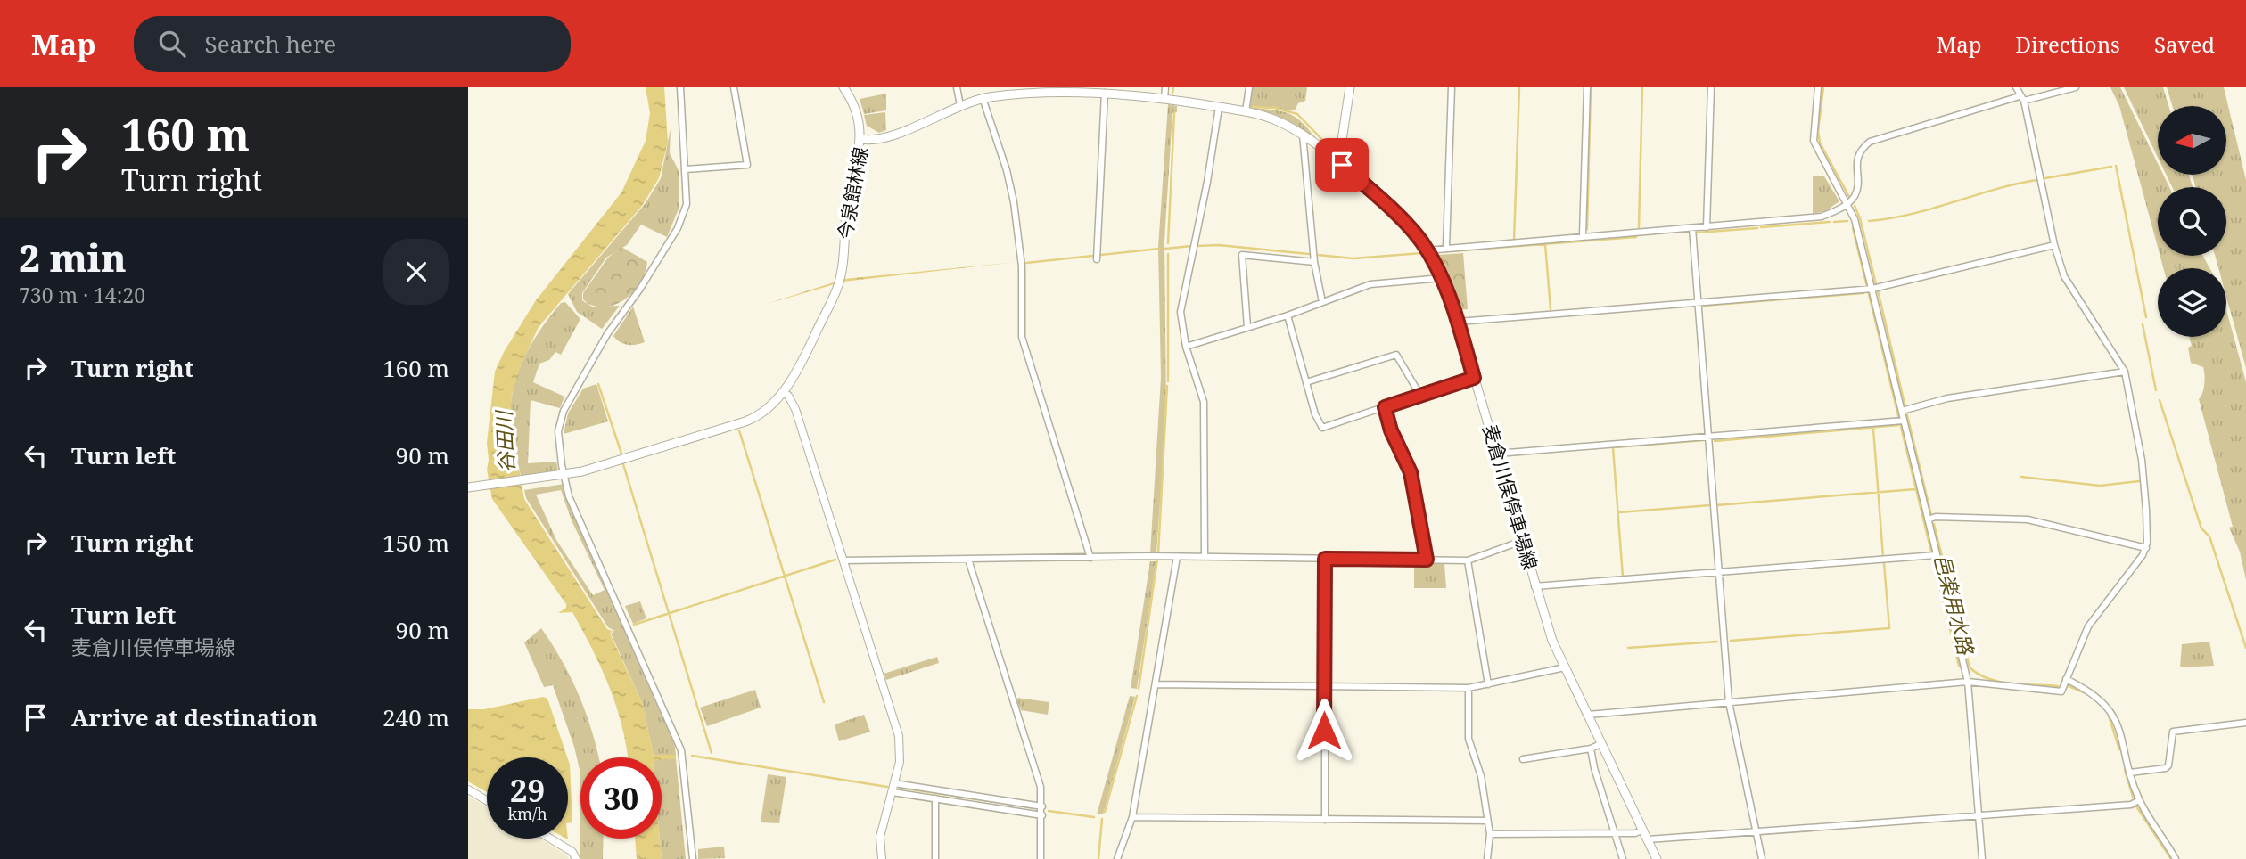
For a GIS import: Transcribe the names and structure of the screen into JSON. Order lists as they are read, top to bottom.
{
  "streets": {
    "main road": ["今泉館林線", "麦倉川俣停車場線"]
  },
  "crossings": [
    ["今泉館林線", "麦倉川俣停車場線"]
  ],
  "water": ["谷田川", "邑楽用水路"],
  "north": "left",
  "page": {
    "header": "Map",
    "search": "Search here",
    "nav": ["Map", "Directions", "Saved"],
    "turn": ["160 m", "Turn right"],
    "heading": ["2 min", "730 m · 14:20"],
    "list": [
      {
        "name": "Turn right",
        "value": "160 m"
      },
      {
        "name": "Turn left",
        "value": "90 m"
      },
      {
        "name": "Turn right",
        "value": "150 m"
      },
      {
        "name": "Turn left",
        "note": "麦倉川俣停車場線",
        "value": "90 m"
      },
      {
        "name": "Arrive at destination",
        "value": "240 m"
      }
    ],
    "speed": "29 km/h",
    "limit": "30"
  }
}
